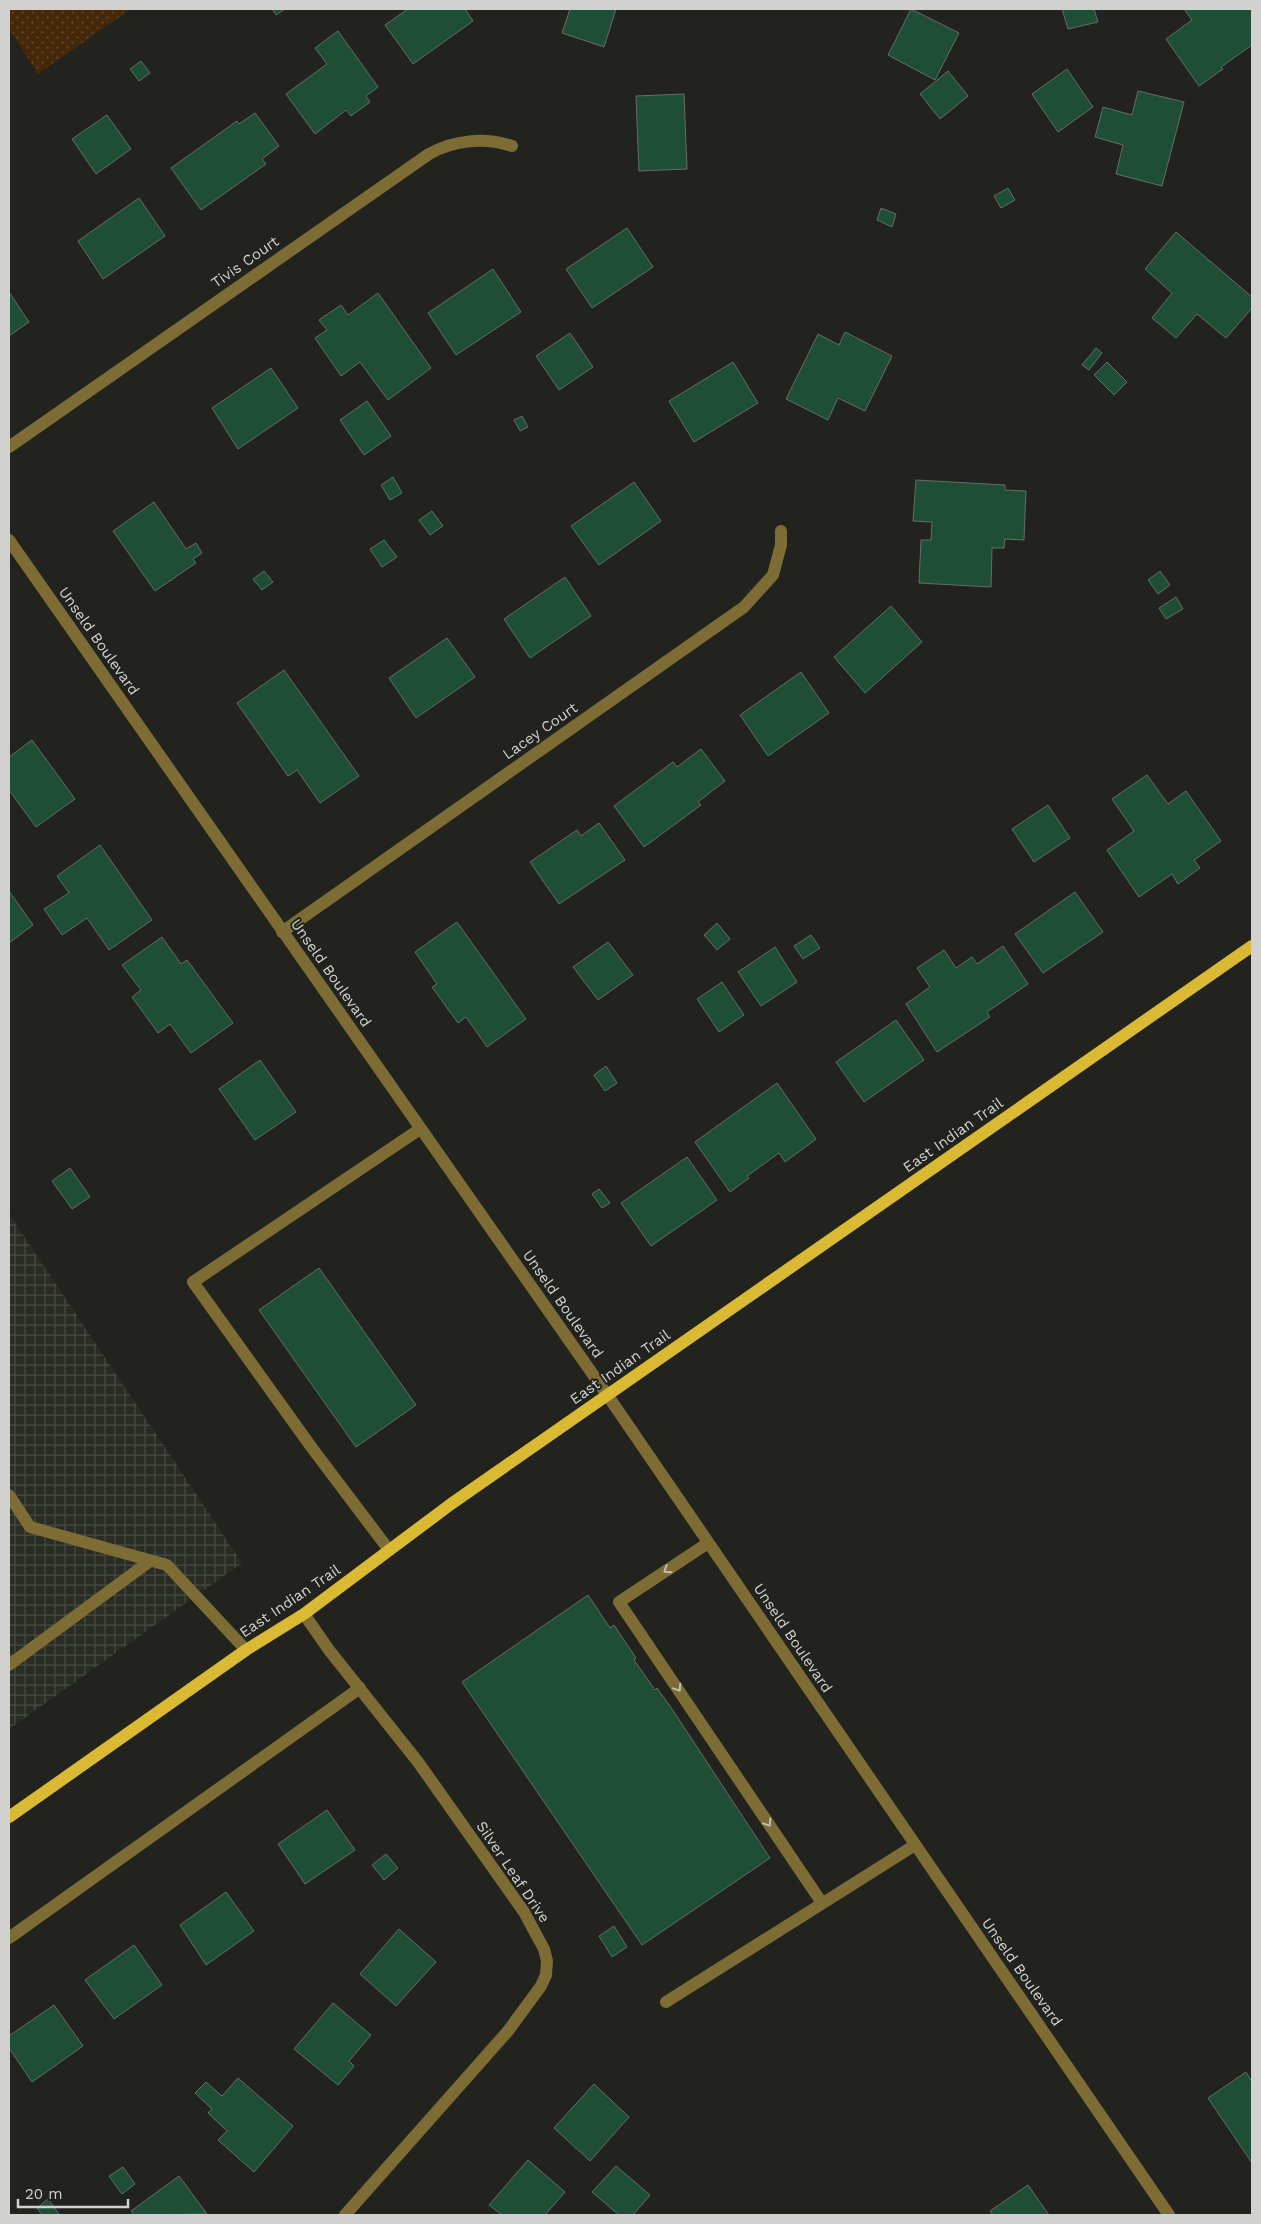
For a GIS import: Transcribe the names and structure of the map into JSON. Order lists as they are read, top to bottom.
{
  "streets": {
    "main road": ["East Indian Trail"],
    "street": [
      "Tivis Court",
      "Unseld Boulevard",
      "Lacey Court",
      "Silver Leaf Drive"
    ]
  },
  "crossings": [
    ["Unseld Boulevard", "Lacey Court"],
    ["Unseld Boulevard", "East Indian Trail"],
    ["East Indian Trail", "Silver Leaf Drive"]
  ],
  "scale_bar": "20 m"
}
